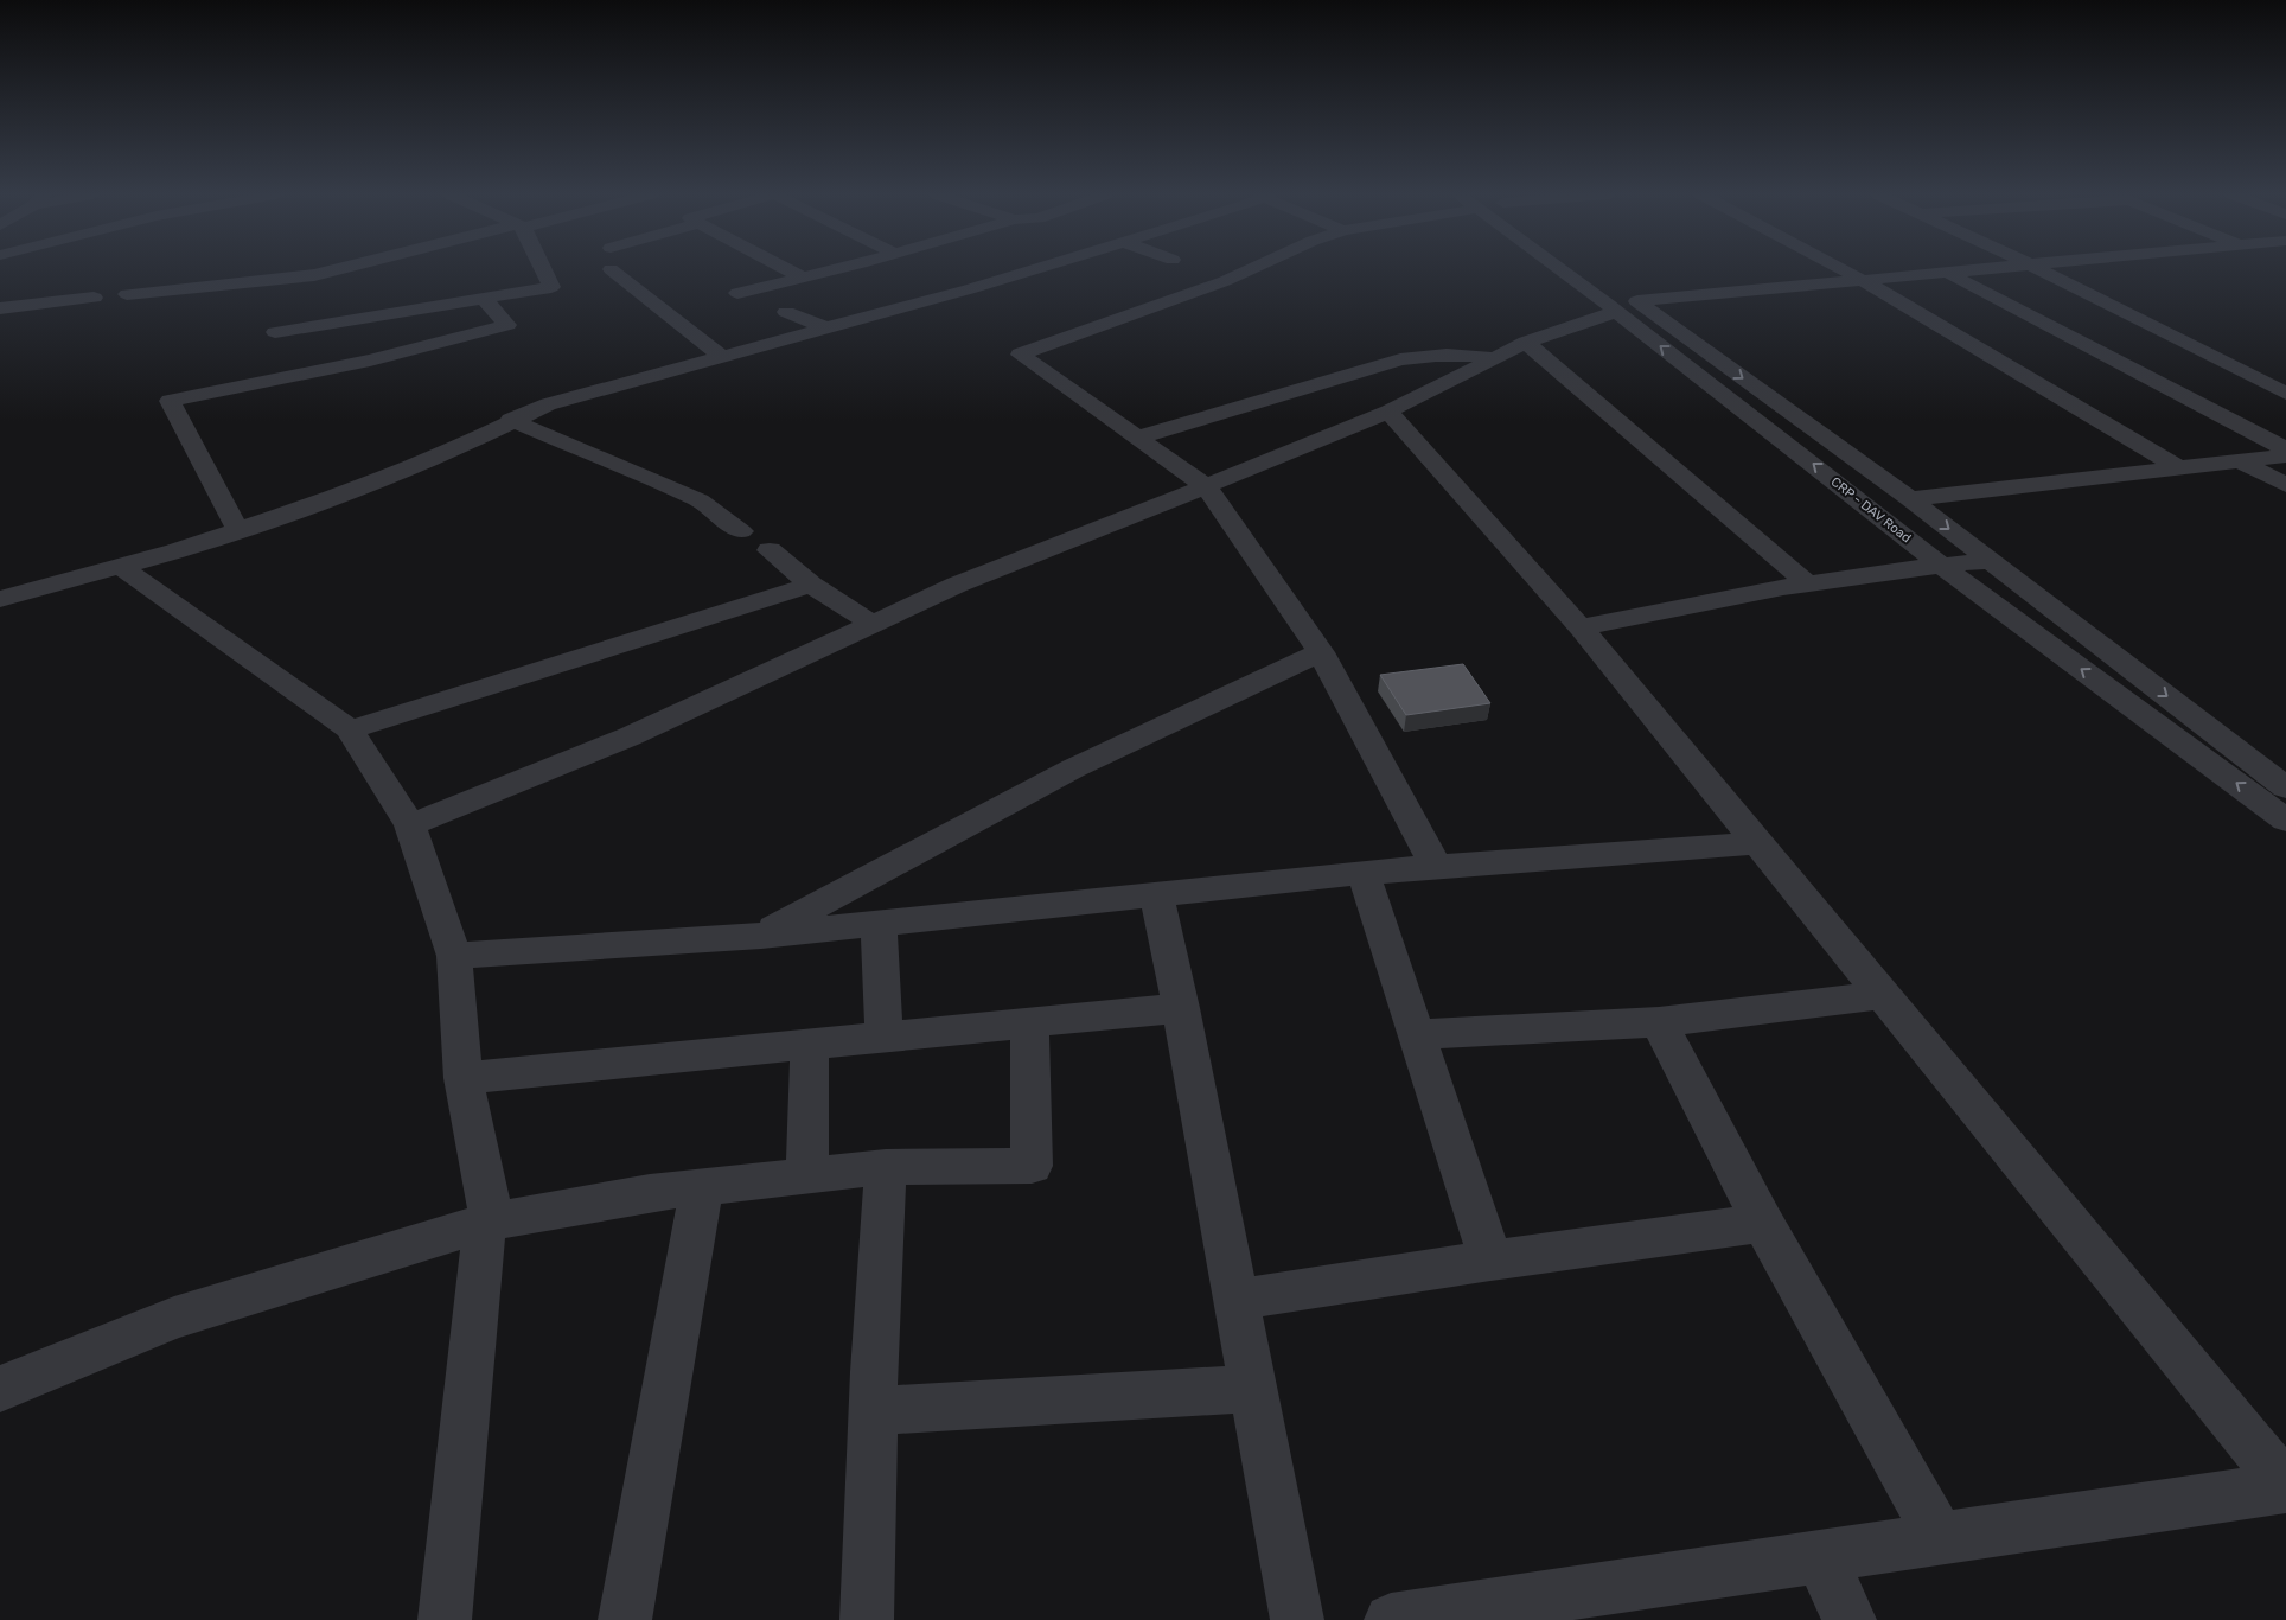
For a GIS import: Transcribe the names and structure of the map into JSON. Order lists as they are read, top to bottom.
{
  "streets": {
    "street": ["CRP - DAV Road"]
  }
}
